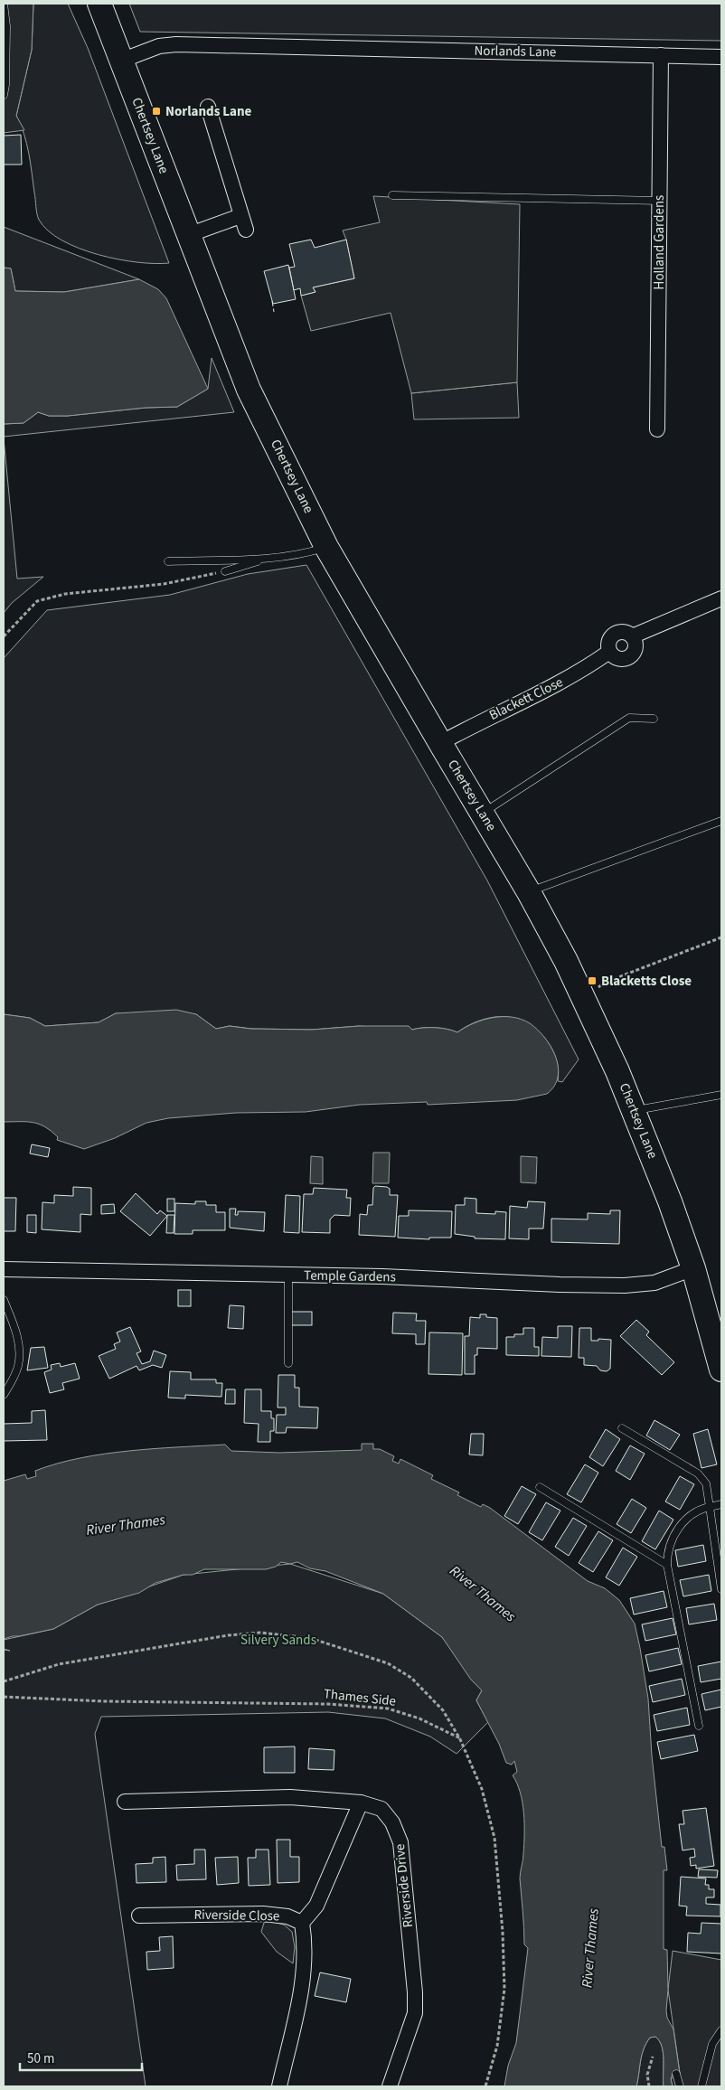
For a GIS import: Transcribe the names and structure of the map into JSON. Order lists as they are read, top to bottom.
{
  "streets": {
    "main road": ["Chertsey Lane"],
    "street": [
      "Norlands Lane",
      "Holland Gardens",
      "Blackett Close",
      "Temple Gardens",
      "Riverside Drive",
      "Riverside Close"
    ],
    "path": ["Thames Side"]
  },
  "crossings": [
    ["Norlands Lane", "Chertsey Lane"],
    ["Norlands Lane", "Holland Gardens"],
    ["Chertsey Lane", "Blackett Close"],
    ["Chertsey Lane", "Temple Gardens"]
  ],
  "water": ["River Thames"],
  "parks": ["Silvery Sands"],
  "places": {
    "transit": ["Norlands Lane", "Blacketts Close"]
  },
  "scale_bar": "50 m"
}
